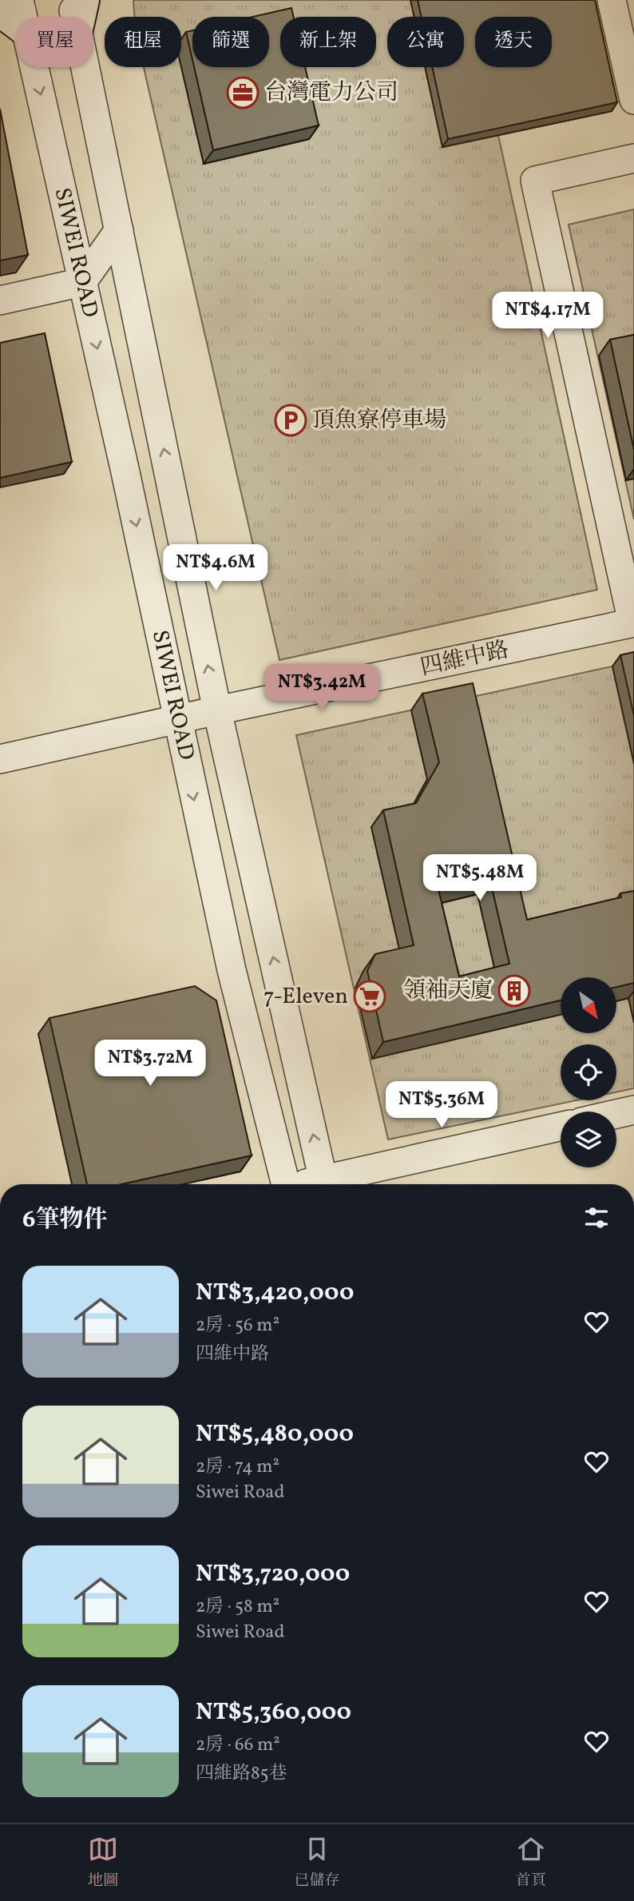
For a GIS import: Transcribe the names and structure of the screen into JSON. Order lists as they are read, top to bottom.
{
  "streets": {
    "street": ["SIWEI ROAD", "四維中路"]
  },
  "crossings": [
    ["SIWEI ROAD", "四維中路"]
  ],
  "places": {
    "office": ["台灣電力公司"],
    "parking": ["頂魚寮停車場"],
    "building": ["領袖天廈"],
    "supermarket": ["7-Eleven"]
  },
  "north": "bottom right",
  "page": {
    "chip": [
      "買屋",
      "租屋",
      "篩選",
      "新上架",
      "公寓",
      "透天"
    ],
    "price": [
      "NT$4.17M",
      "NT$4.6M",
      "NT$3.42M",
      "NT$5.48M",
      "NT$3.72M",
      "NT$5.36M"
    ],
    "heading": "6筆物件",
    "list": [
      {
        "name": "NT$3,420,000",
        "note": "2房 · 56 m² · 四維中路"
      },
      {
        "name": "NT$5,480,000",
        "note": "2房 · 74 m² · Siwei Road"
      },
      {
        "name": "NT$3,720,000",
        "note": "2房 · 58 m² · Siwei Road"
      },
      {
        "name": "NT$5,360,000",
        "note": "2房 · 66 m² · 四維路85巷"
      }
    ],
    "tabs": ["地圖", "已儲存", "首頁"]
  }
}
